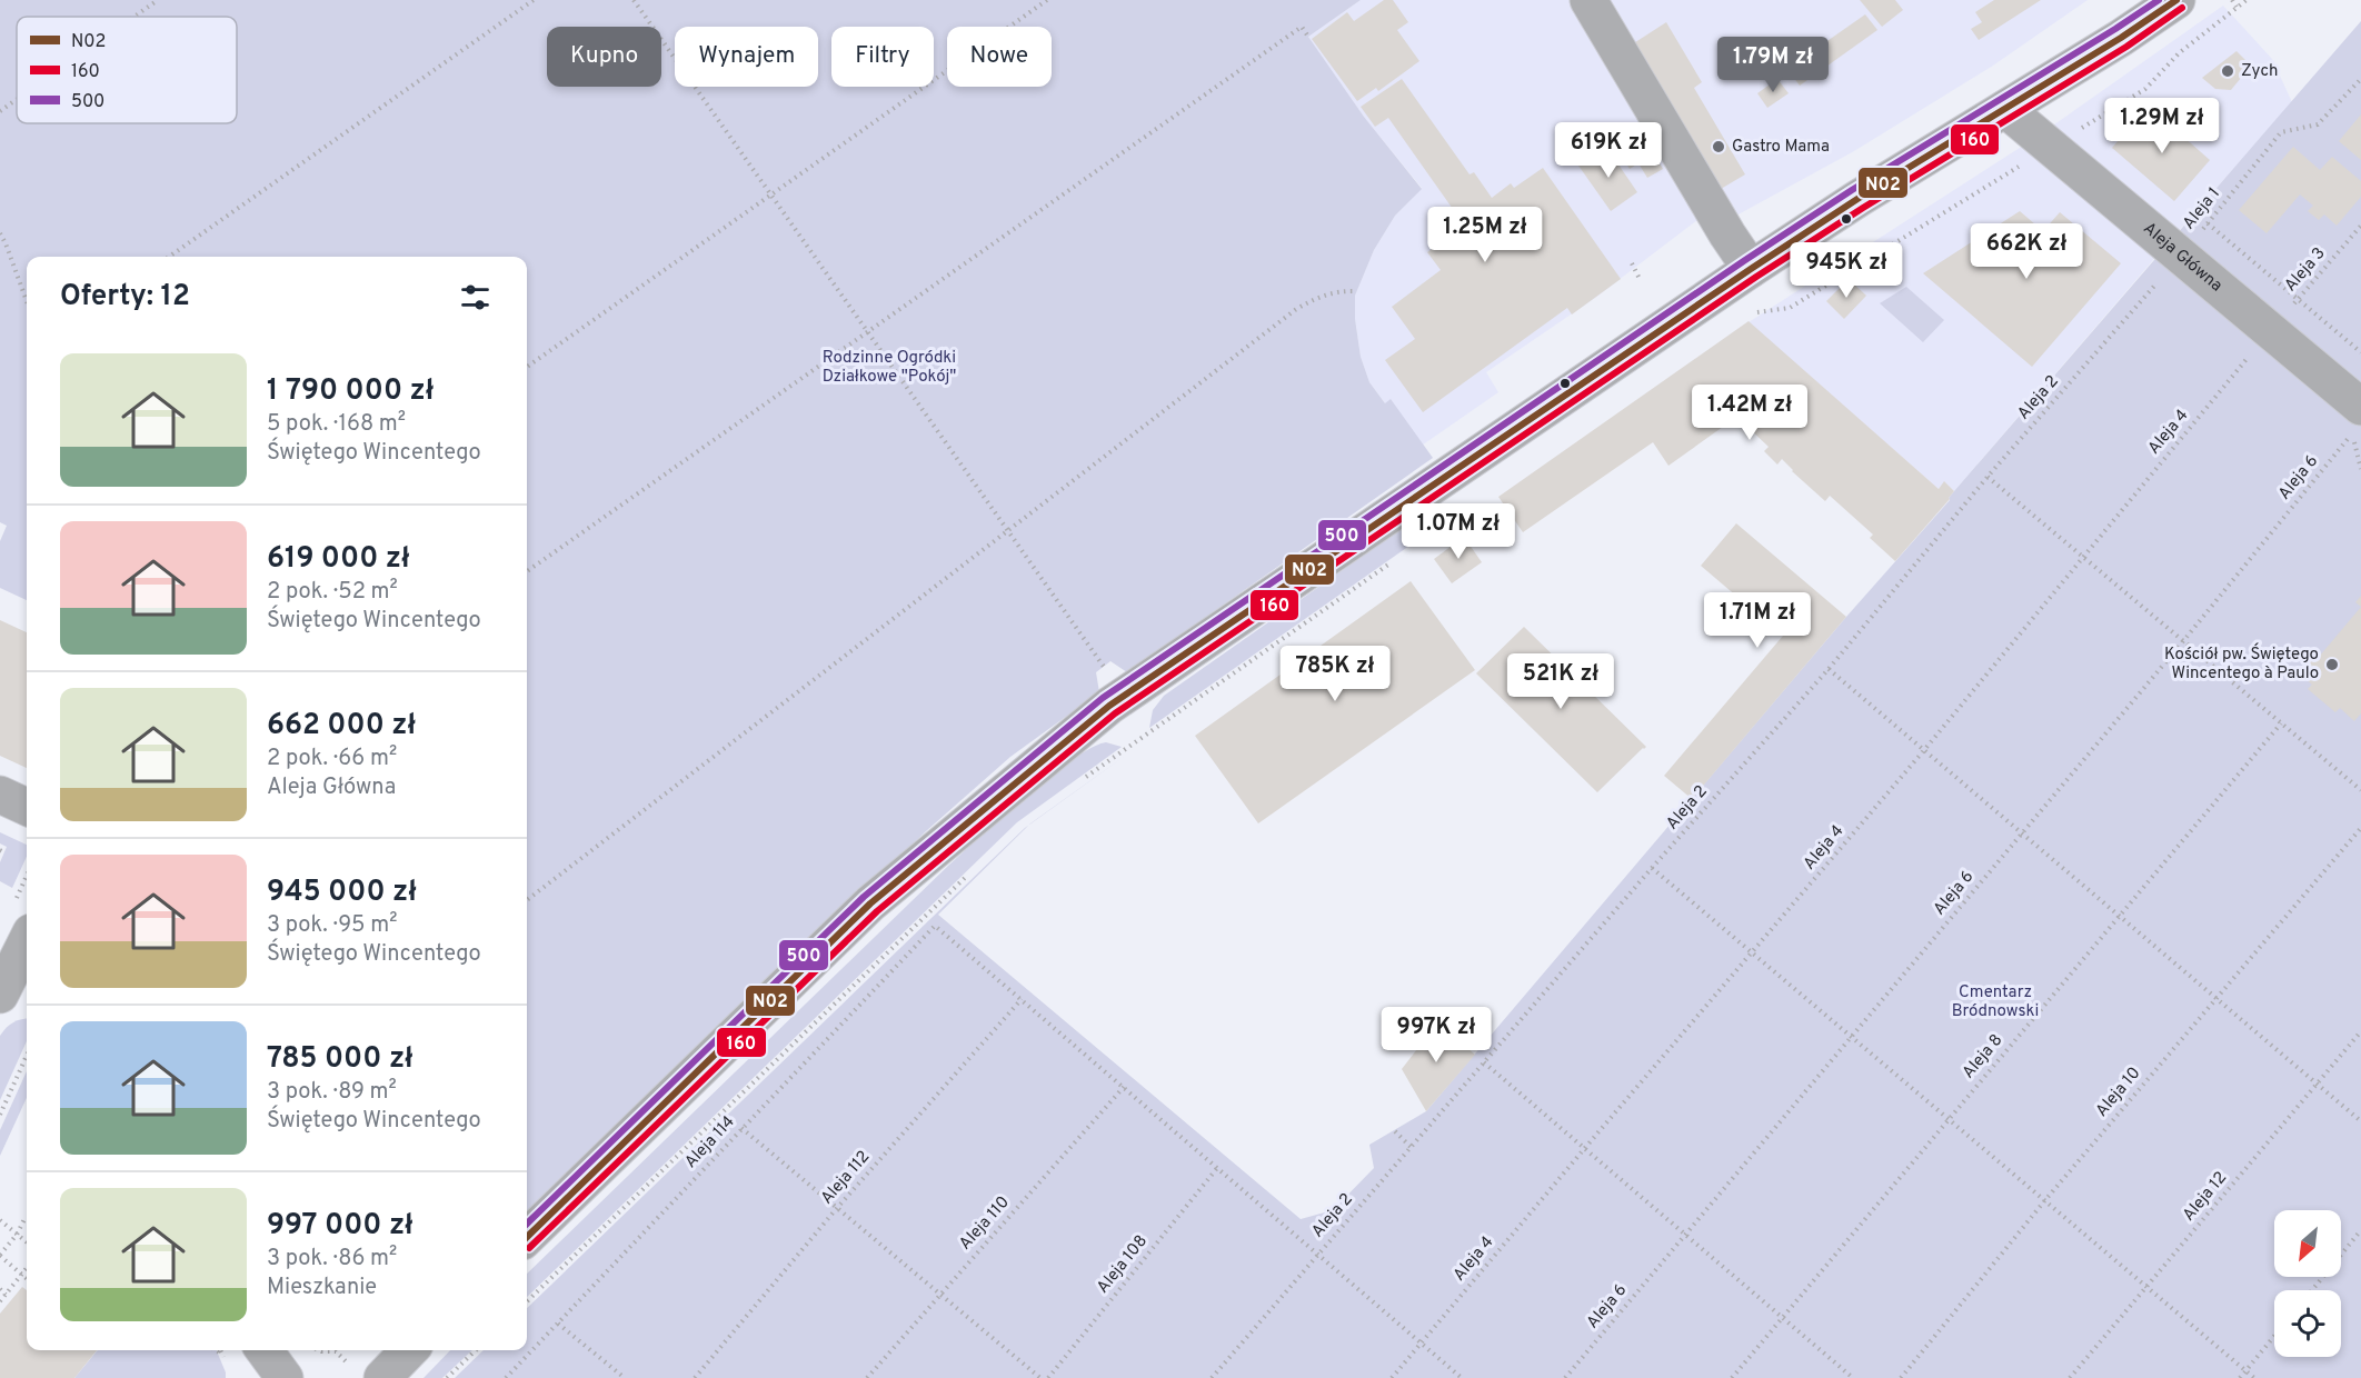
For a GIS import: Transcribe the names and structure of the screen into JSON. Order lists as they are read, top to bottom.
{
  "streets": {
    "street": ["Aleja Główna"],
    "path": [
      "Aleja 1",
      "Aleja 3",
      "Aleja 2",
      "Aleja 4",
      "Aleja 6",
      "Aleja 8",
      "Aleja 10",
      "Aleja 114",
      "Aleja 112",
      "Aleja 12",
      "Aleja 110",
      "Aleja 108"
    ]
  },
  "crossings": [
    ["Aleja 1", "Aleja Główna"],
    ["Aleja 1", "Aleja 2"],
    ["Aleja Główna", "Aleja 3"],
    ["Aleja Główna", "Aleja 2"],
    ["Aleja Główna", "Aleja 4"],
    ["Aleja Główna", "Aleja 6"],
    ["Aleja 3", "Aleja 4"],
    ["Aleja 114", "Aleja 112"]
  ],
  "parks": ["Rodzinne Ogródki Działkowe \"Pokój\"", "Cmentarz Bródnowski"],
  "places": ["Zych", "Gastro Mama", "Kościół pw. Świętego Wincentego à Paulo"],
  "lines": ["transit line N02", "transit line 500", "transit line 160"],
  "legend": ["N02", "160", "500"],
  "north": "bottom left",
  "page": {
    "chip": [
      "Kupno",
      "Wynajem",
      "Filtry",
      "Nowe"
    ],
    "price": [
      "1.79M zł",
      "1.29M zł",
      "619K zł",
      "1.25M zł",
      "662K zł",
      "945K zł",
      "1.42M zł",
      "1.07M zł",
      "1.71M zł",
      "785K zł",
      "521K zł",
      "997K zł"
    ],
    "heading": "Oferty: 12",
    "list": [
      {
        "name": "1 790 000 zł",
        "note": "5 pok. · 168 m² · Świętego Wincentego"
      },
      {
        "name": "619 000 zł",
        "note": "2 pok. · 52 m² · Świętego Wincentego"
      },
      {
        "name": "662 000 zł",
        "note": "2 pok. · 66 m² · Aleja Główna"
      },
      {
        "name": "945 000 zł",
        "note": "3 pok. · 95 m² · Świętego Wincentego"
      },
      {
        "name": "785 000 zł",
        "note": "3 pok. · 89 m² · Świętego Wincentego"
      },
      {
        "name": "997 000 zł",
        "note": "3 pok. · 86 m² · Mieszkanie"
      }
    ]
  }
}
